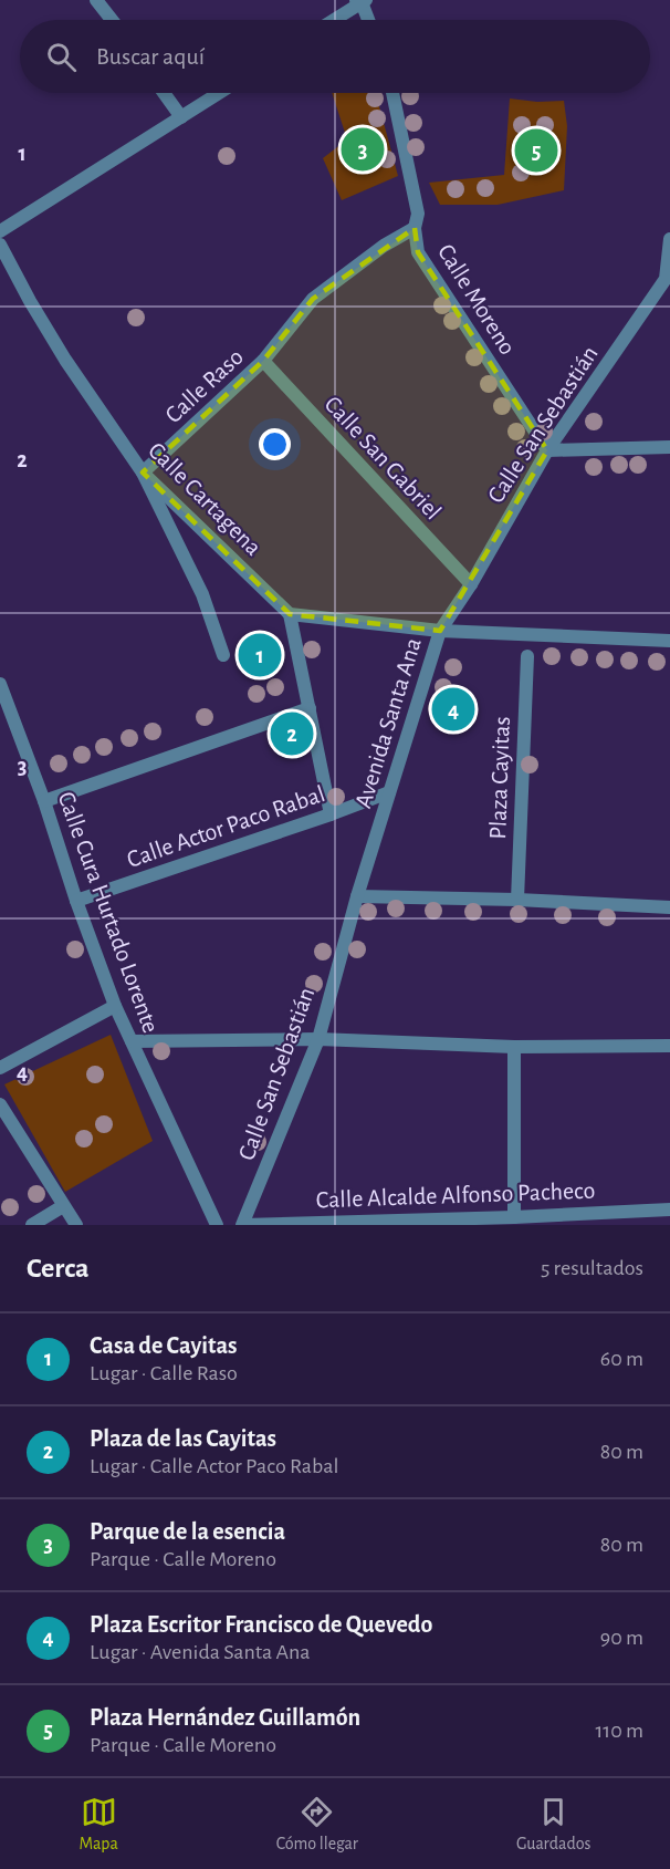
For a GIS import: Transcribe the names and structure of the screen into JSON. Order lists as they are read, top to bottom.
{
  "streets": {
    "street": [
      "Calle Moreno",
      "Calle Raso",
      "Calle San Sebastián",
      "Calle San Gabriel",
      "Calle Cartagena",
      "Avenida Santa Ana",
      "Plaza Cayitas",
      "Calle Actor Paco Rabal",
      "Calle Cura Hurtado Lorente",
      "Calle Alcalde Alfonso Pacheco"
    ]
  },
  "crossings": [
    ["Calle Moreno", "Calle Raso"],
    ["Calle Moreno", "Calle San Sebastián"],
    ["Calle Raso", "Calle San Gabriel"],
    ["Calle Raso", "Calle Cartagena"],
    ["Calle San Sebastián", "Calle San Gabriel"],
    ["Calle San Sebastián", "Avenida Santa Ana"],
    ["Calle San Sebastián", "Calle Alcalde Alfonso Pacheco"],
    ["Avenida Santa Ana", "Calle Actor Paco Rabal"],
    ["Calle Actor Paco Rabal", "Calle Cura Hurtado Lorente"]
  ],
  "page": {
    "search": "Buscar aquí",
    "pins": [
      "3",
      "5",
      "1",
      "4",
      "2"
    ],
    "heading": ["Cerca", "5 resultados"],
    "list": [
      {
        "mark": "1",
        "name": "Casa de Cayitas",
        "note": "Lugar · Calle Raso",
        "value": "60 m"
      },
      {
        "mark": "2",
        "name": "Plaza de las Cayitas",
        "note": "Lugar · Calle Actor Paco Rabal",
        "value": "80 m"
      },
      {
        "mark": "3",
        "name": "Parque de la esencia",
        "note": "Parque · Calle Moreno",
        "value": "80 m"
      },
      {
        "mark": "4",
        "name": "Plaza Escritor Francisco de Quevedo",
        "note": "Lugar · Avenida Santa Ana",
        "value": "90 m"
      },
      {
        "mark": "5",
        "name": "Plaza Hernández Guillamón",
        "note": "Parque · Calle Moreno",
        "value": "110 m"
      }
    ],
    "nav": ["Mapa", "Cómo llegar", "Guardados"]
  },
  "grid": {
    "rows": [
      "1",
      "2",
      "3",
      "4"
    ]
  }
}
